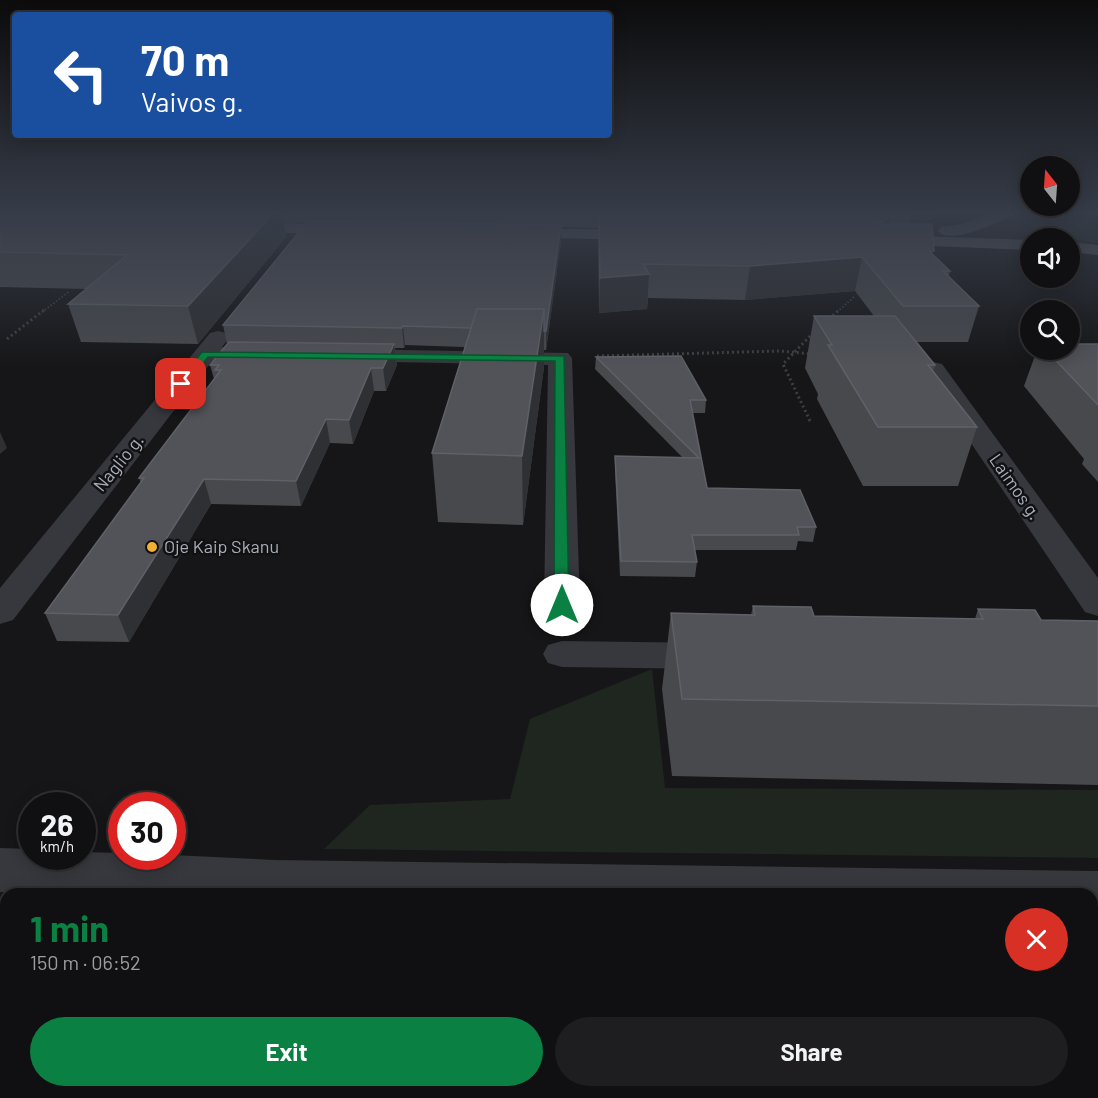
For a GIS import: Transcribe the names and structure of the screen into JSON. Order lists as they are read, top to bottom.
{
  "streets": {
    "street": ["Naglio g.", "Laimos g."]
  },
  "places": ["Oje Kaip Skanu"],
  "north": "top",
  "page": {
    "turn": ["70 m", "Vaivos g."],
    "speed": "26 km/h",
    "limit": "30",
    "heading": ["1 min", "150 m · 06:52"],
    "buttons": ["Exit", "Share"]
  }
}
